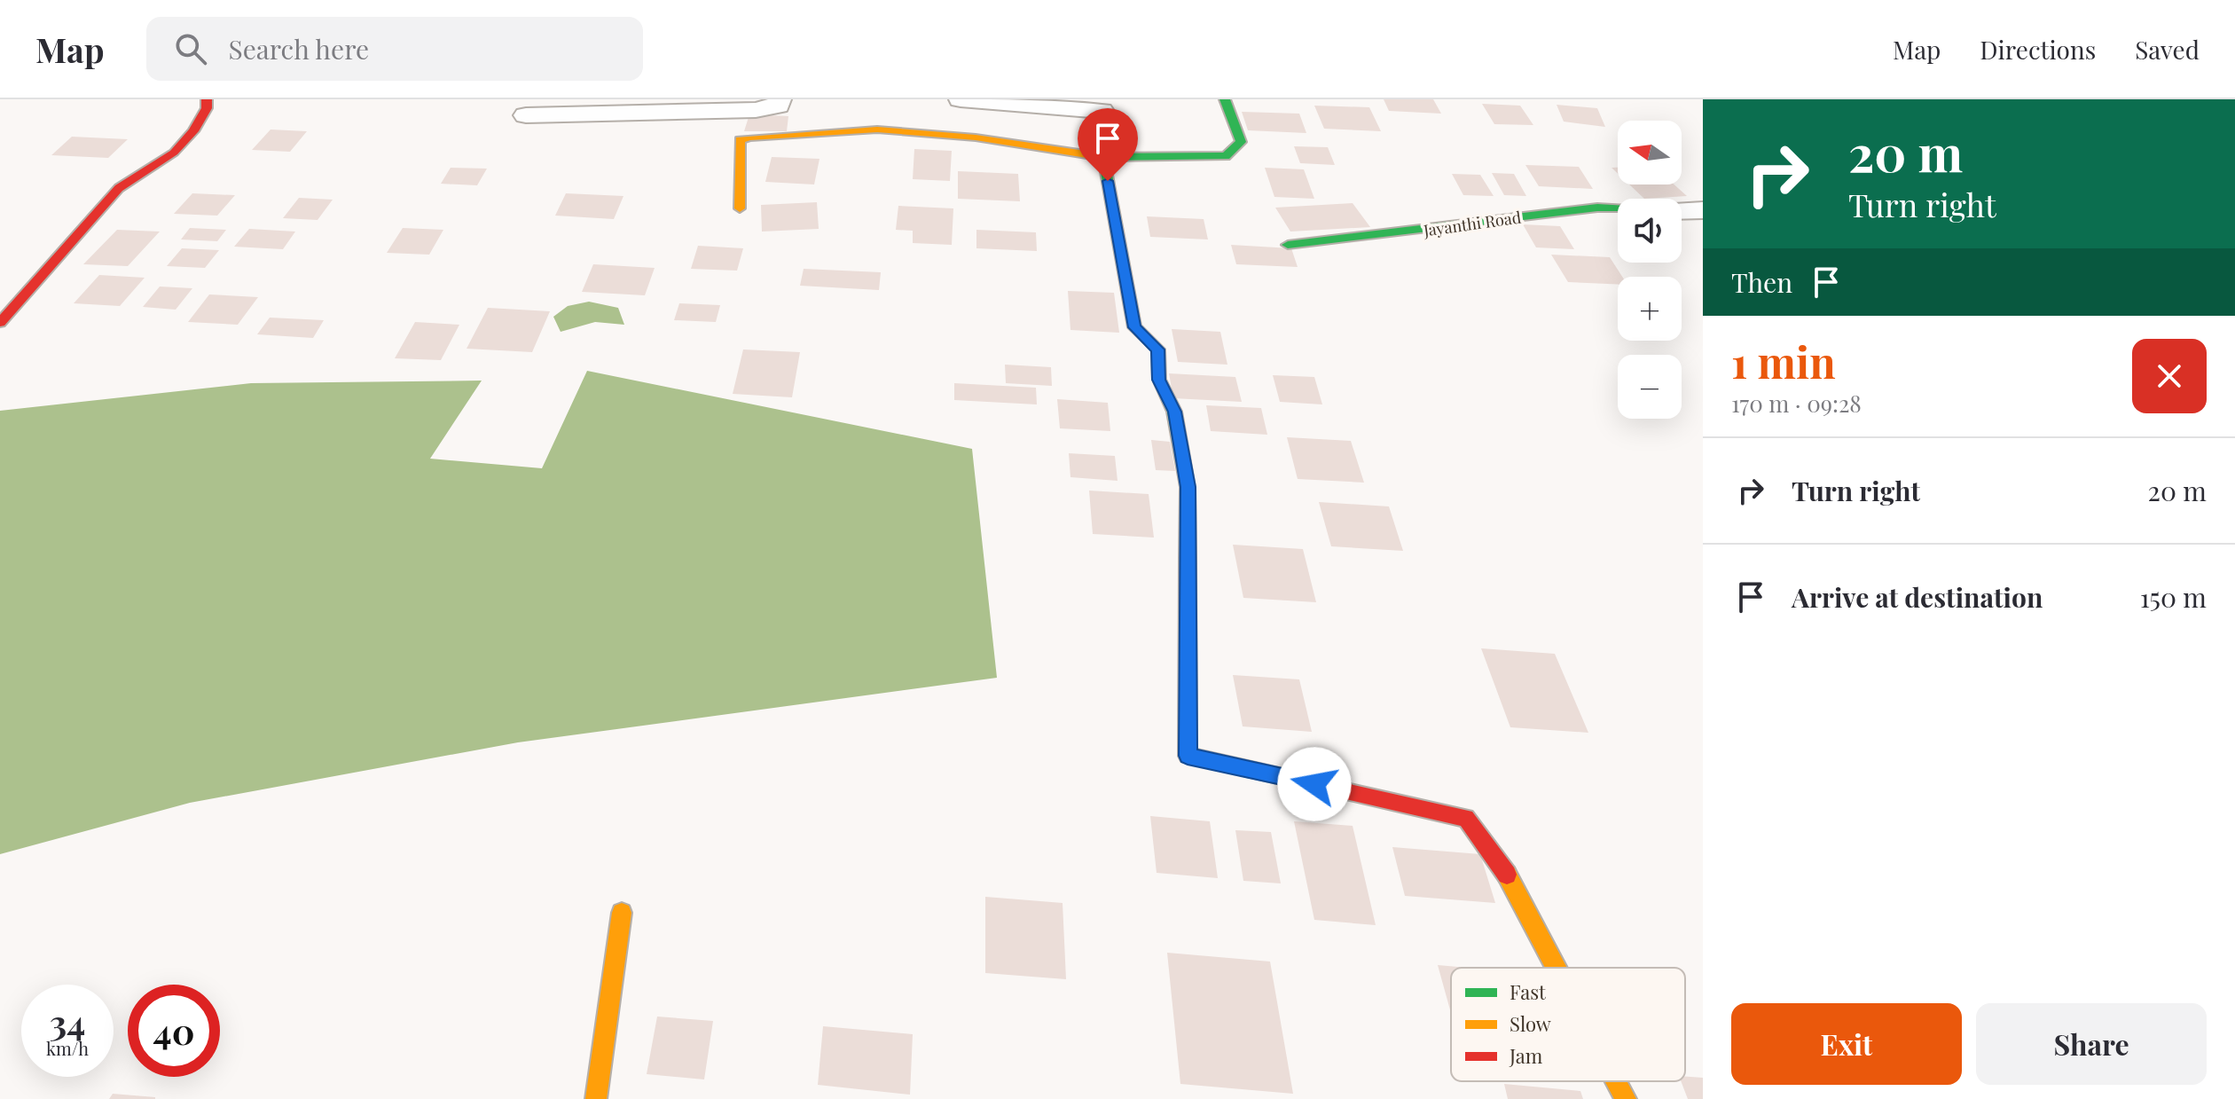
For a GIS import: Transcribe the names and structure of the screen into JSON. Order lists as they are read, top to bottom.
{
  "streets": {
    "street": ["Jayanthi Road"]
  },
  "legend": ["Fast", "Slow", "Jam"],
  "north": "left",
  "page": {
    "header": "Map",
    "search": "Search here",
    "nav": ["Map", "Directions", "Saved"],
    "turn": ["20 m", "Turn right"],
    "map_buttons": ["+", "−"],
    "then": "Then",
    "heading": ["1 min", "170 m · 09:28"],
    "list": [
      {
        "name": "Turn right",
        "value": "20 m"
      },
      {
        "name": "Arrive at destination",
        "value": "150 m"
      }
    ],
    "speed": "34 km/h",
    "limit": "40",
    "buttons": ["Exit", "Share"]
  }
}
